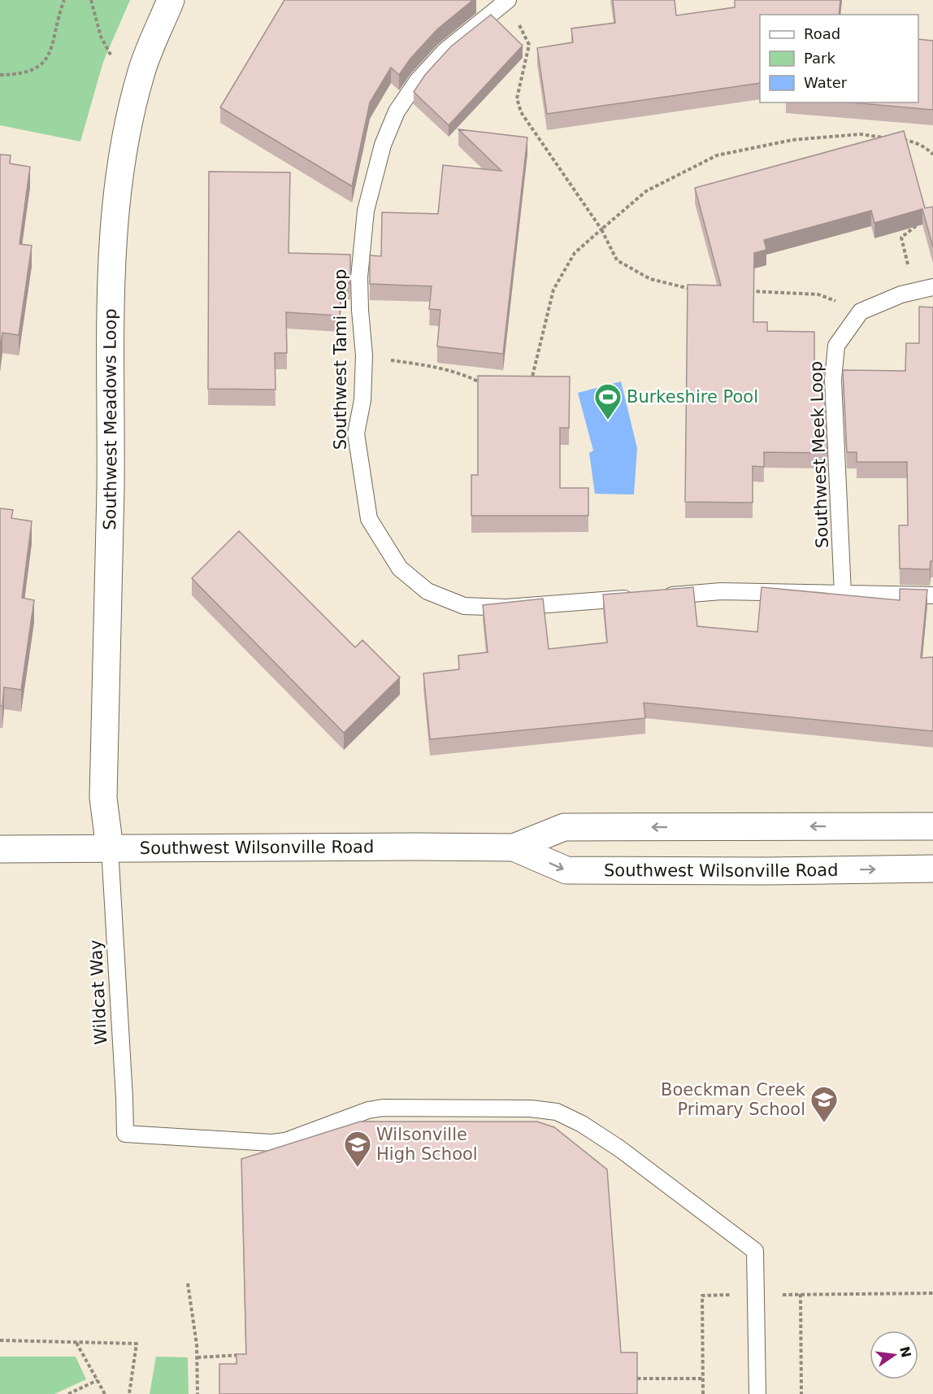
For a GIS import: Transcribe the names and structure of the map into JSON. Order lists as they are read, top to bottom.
{
  "streets": {
    "main road": ["Southwest Meadows Loop", "Southwest Wilsonville Road"],
    "lane": ["Southwest Tami Loop", "Southwest Meek Loop", "Wildcat Way"]
  },
  "crossings": [
    ["Southwest Meadows Loop", "Southwest Wilsonville Road"],
    ["Southwest Meadows Loop", "Wildcat Way"],
    ["Southwest Wilsonville Road", "Wildcat Way"]
  ],
  "places": {
    "sports": ["Burkeshire Pool"],
    "school or university": ["Boeckman Creek Primary School", "Wilsonville High School"]
  },
  "legend": ["Road", "Park", "Water"],
  "north": "right"
}
